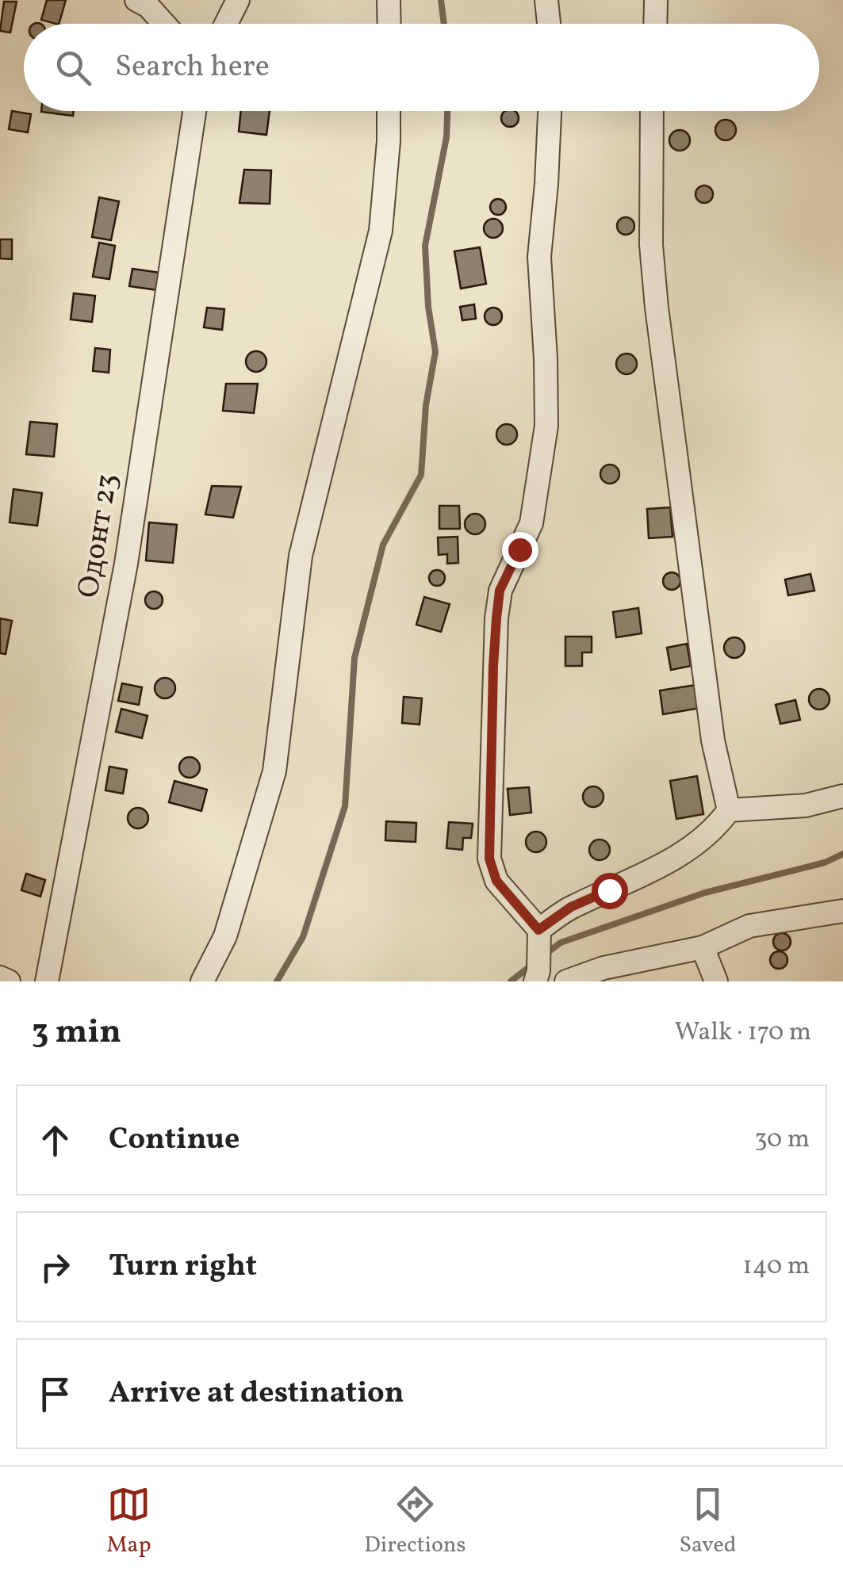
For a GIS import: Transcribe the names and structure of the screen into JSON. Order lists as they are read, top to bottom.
{
  "streets": {
    "street": ["Одонт 23"]
  },
  "page": {
    "search": "Search here",
    "heading": ["3 min", "Walk · 170 m"],
    "list": [
      ["Continue", "30 m"],
      ["Turn right", "140 m"],
      "Arrive at destination"
    ],
    "nav": ["Map", "Directions", "Saved"]
  }
}
